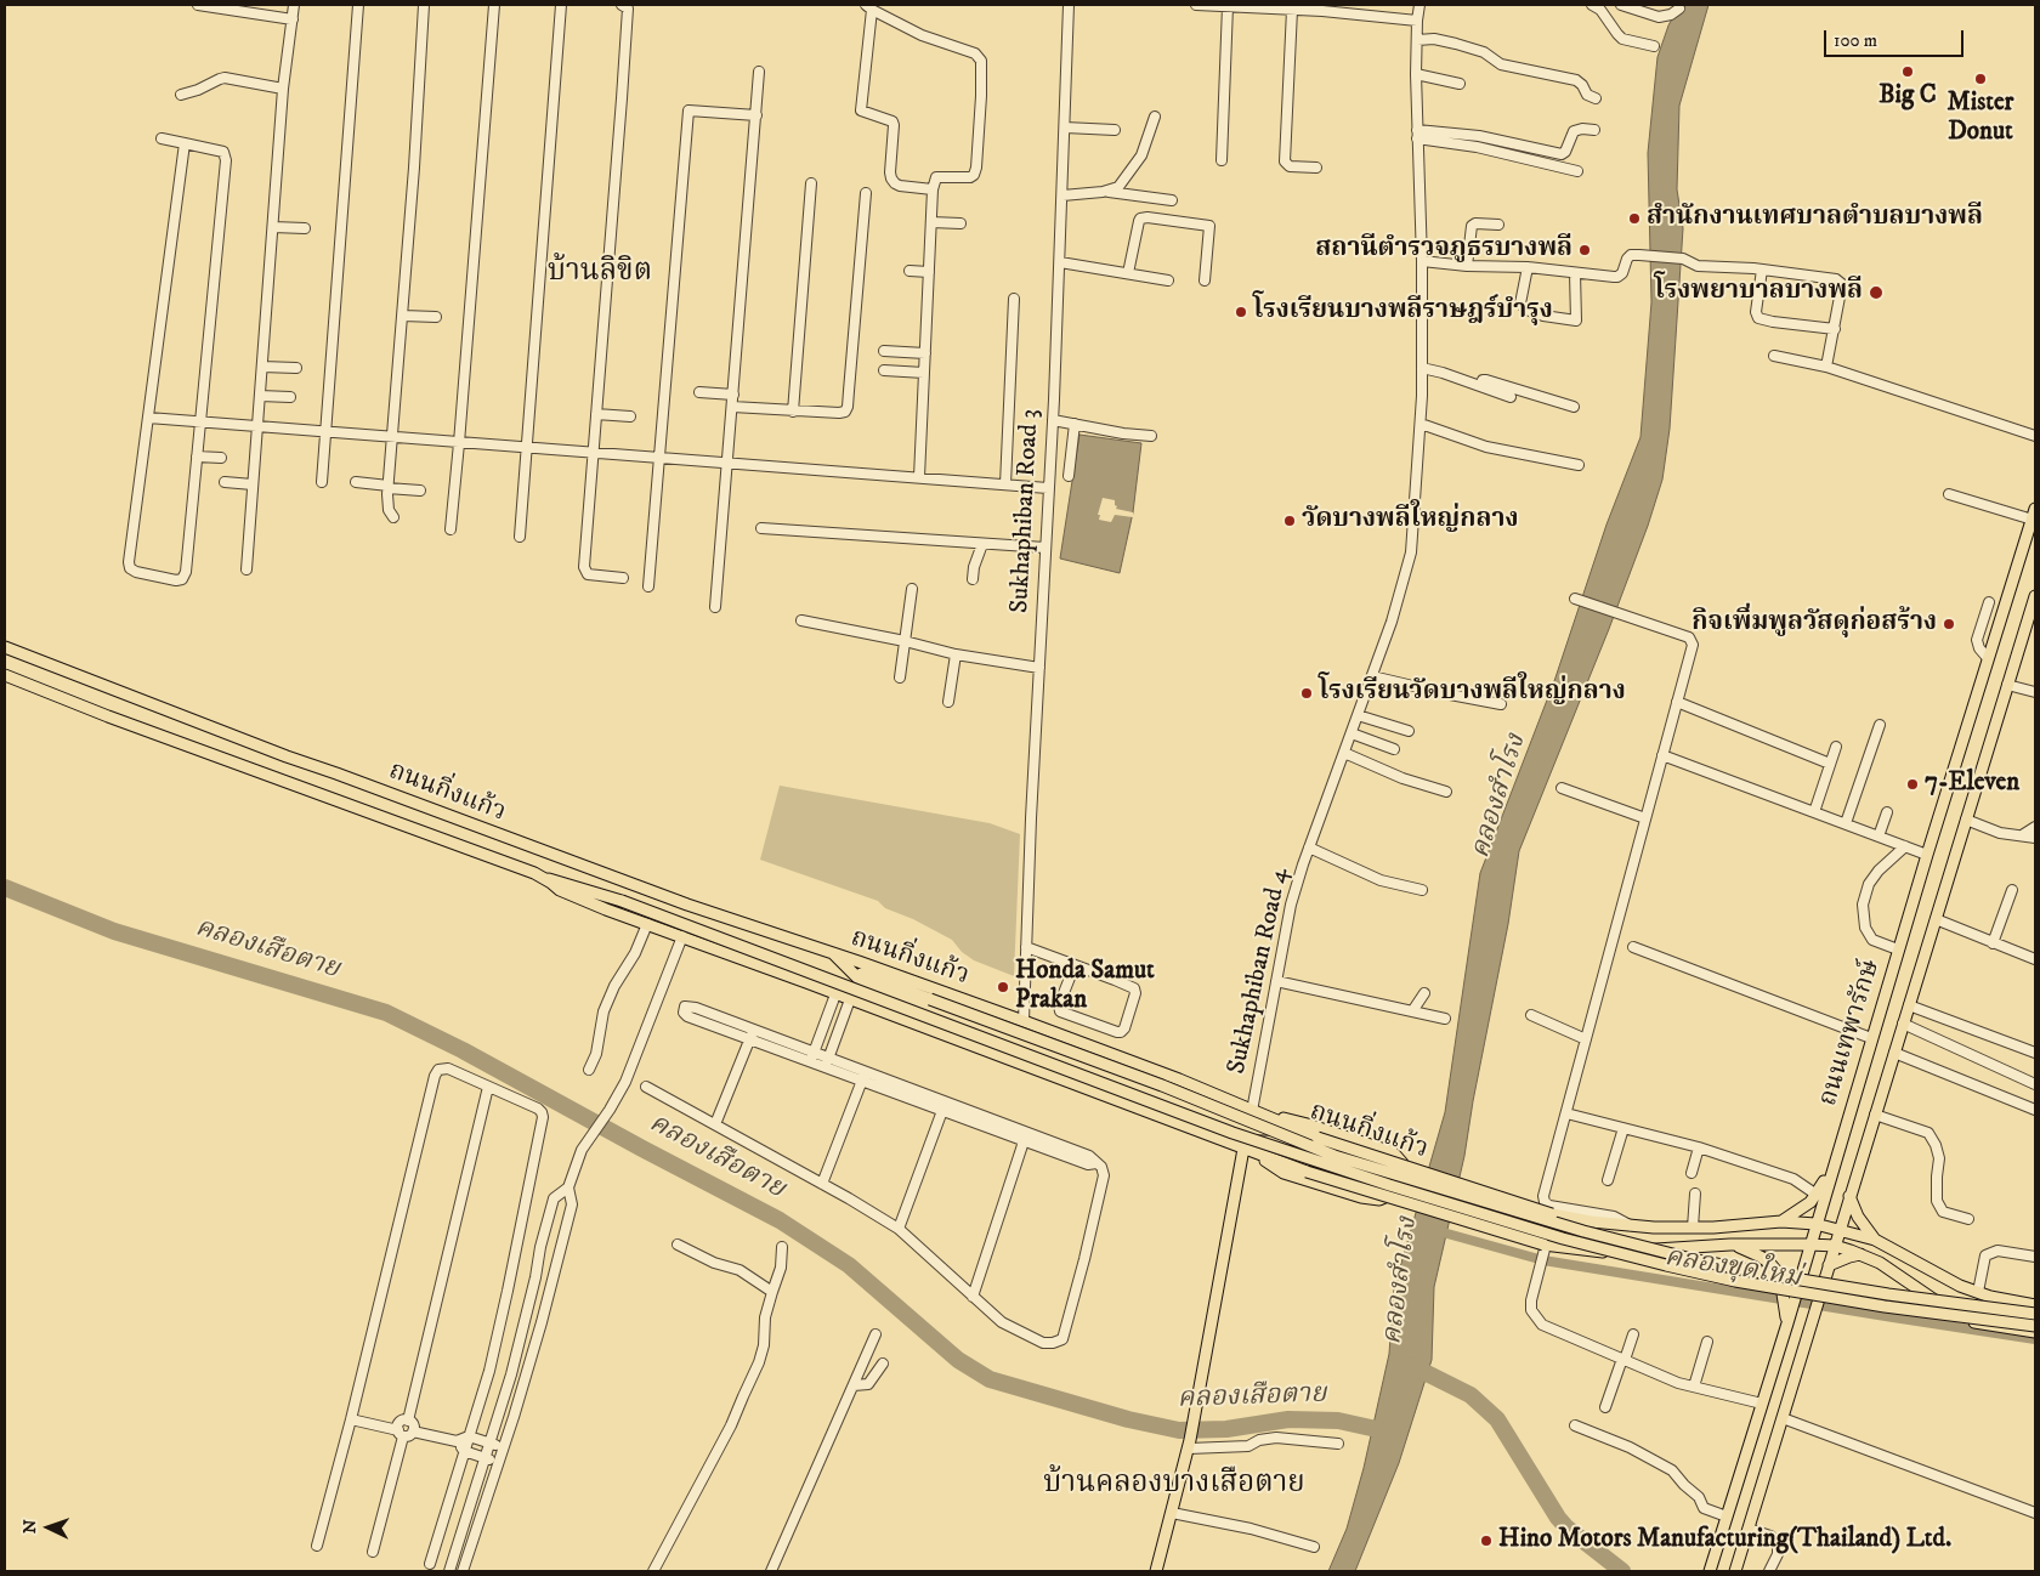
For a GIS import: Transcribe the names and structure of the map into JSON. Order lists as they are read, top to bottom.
{
  "streets": {
    "main road": ["ถนนกิ่งแก้ว", "ถนนเทพารักษ์"],
    "street": ["Sukhaphiban Road 3", "Sukhaphiban Road 4"]
  },
  "crossings": [
    ["Sukhaphiban Road 3", "ถนนกิ่งแก้ว"],
    ["ถนนกิ่งแก้ว", "Sukhaphiban Road 4"],
    ["ถนนกิ่งแก้ว", "ถนนเทพารักษ์"]
  ],
  "districts": ["บ้านลิขิต", "บ้านคลองบางเสือตาย"],
  "water": ["คลองสำโรง", "คลองเสือตาย", "คลองขุดใหม่"],
  "places": [
    "Big C",
    "Mister Donut",
    "สำนักงานเทศบาลตำบลบางพลี",
    "สถานีตำรวจภูธรบางพลี",
    "โรงพยาบาลบางพลี",
    "โรงเรียนบางพลีราษฎร์บำรุง",
    "วัดบางพลีใหญ่กลาง",
    "กิจเพิ่มพูลวัสดุก่อสร้าง",
    "โรงเรียนวัดบางพลีใหญ่กลาง",
    "7-Eleven",
    "Honda Samut Prakan",
    "Hino Motors Manufacturing(Thailand) Ltd."
  ],
  "scale_bar": "100 m",
  "north": "left"
}
